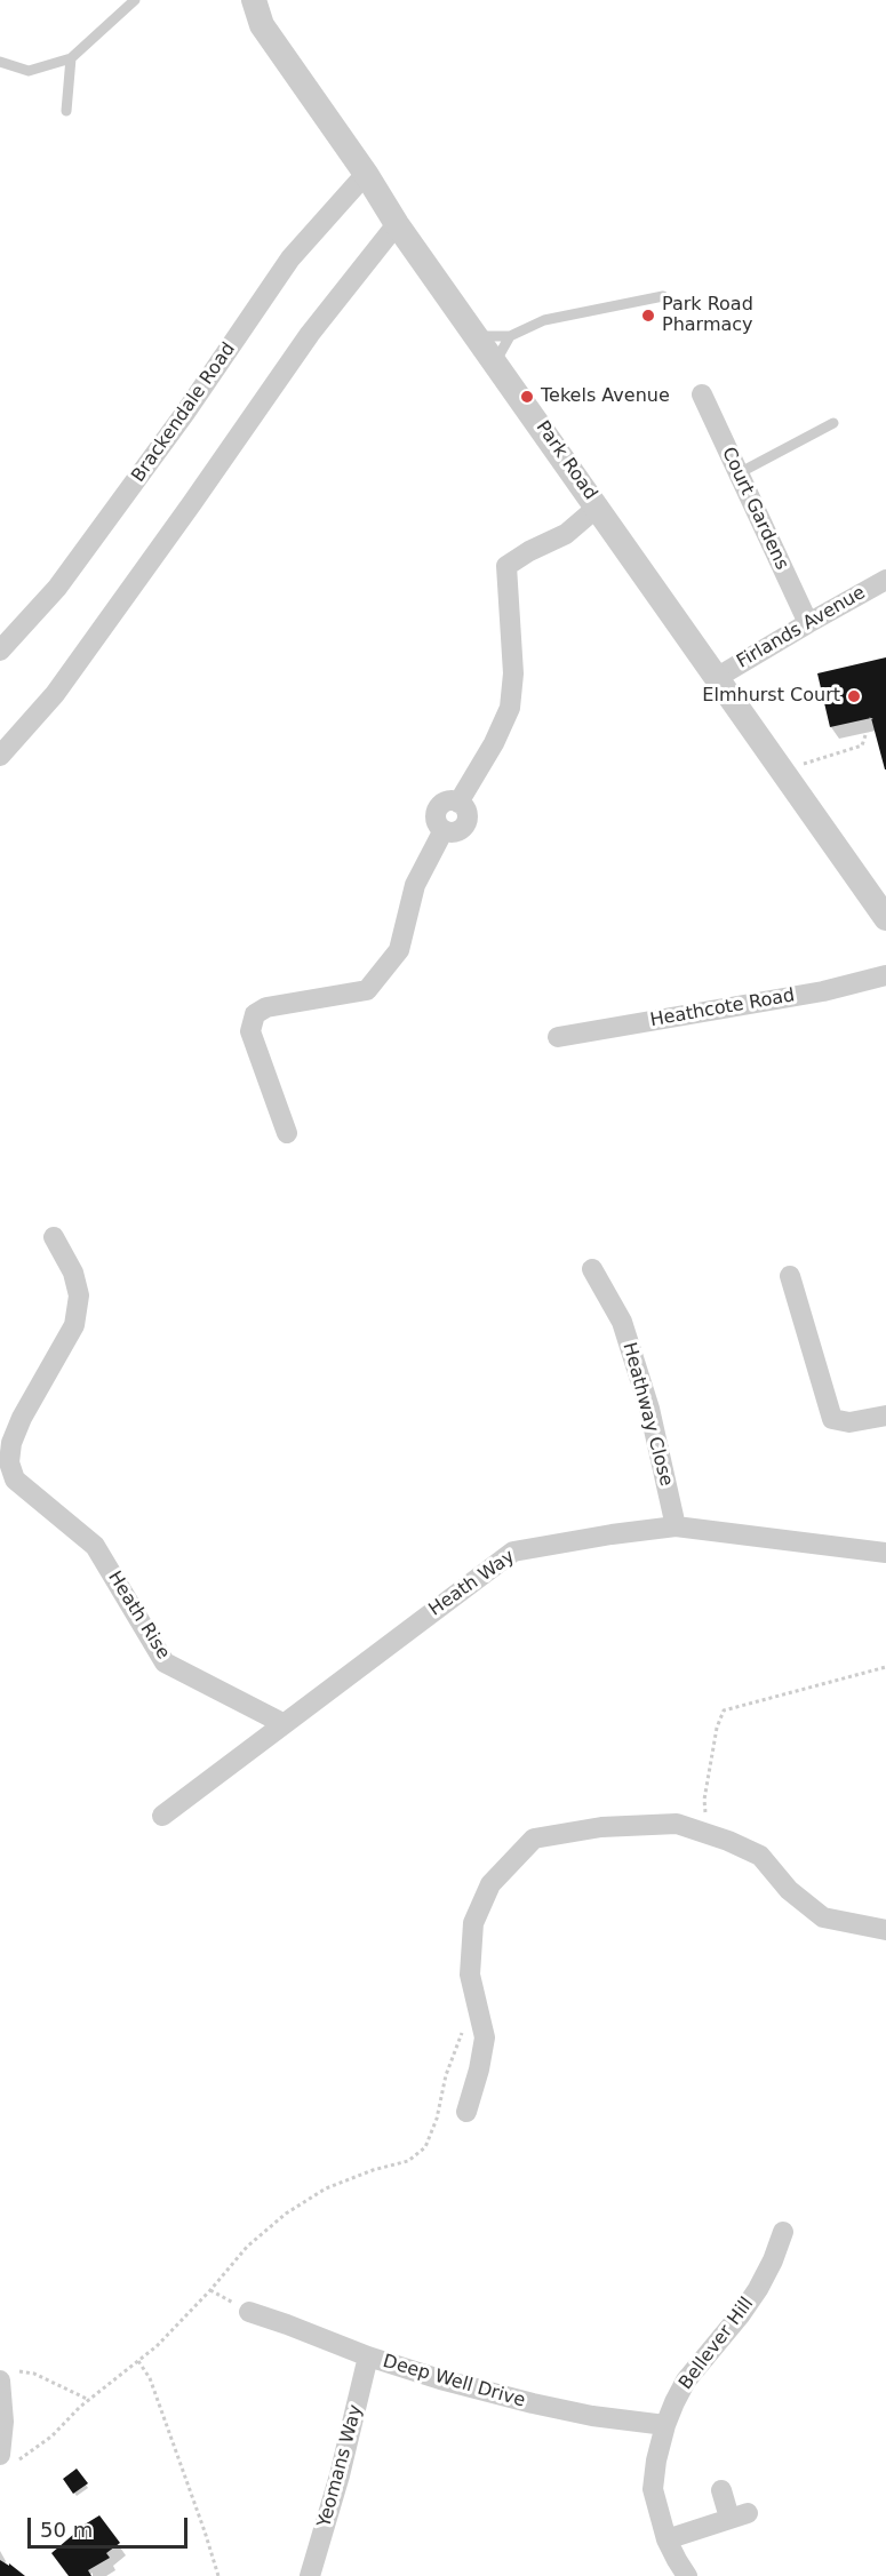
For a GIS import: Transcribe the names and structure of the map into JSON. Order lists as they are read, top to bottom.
{
  "streets": {
    "street": [
      "Brackendale Road",
      "Park Road",
      "Court Gardens",
      "Firlands Avenue",
      "Heathcote Road",
      "Heathway Close",
      "Heath Way",
      "Heath Rise",
      "Bellever Hill",
      "Deep Well Drive",
      "Yeomans Way"
    ]
  },
  "crossings": [
    ["Brackendale Road", "Park Road"],
    ["Park Road", "Firlands Avenue"],
    ["Court Gardens", "Firlands Avenue"],
    ["Heathway Close", "Heath Way"],
    ["Heath Way", "Heath Rise"],
    ["Bellever Hill", "Deep Well Drive"],
    ["Deep Well Drive", "Yeomans Way"]
  ],
  "places": ["Park Road Pharmacy", "Tekels Avenue", "Elmhurst Court"],
  "scale_bar": "50 m"
}
